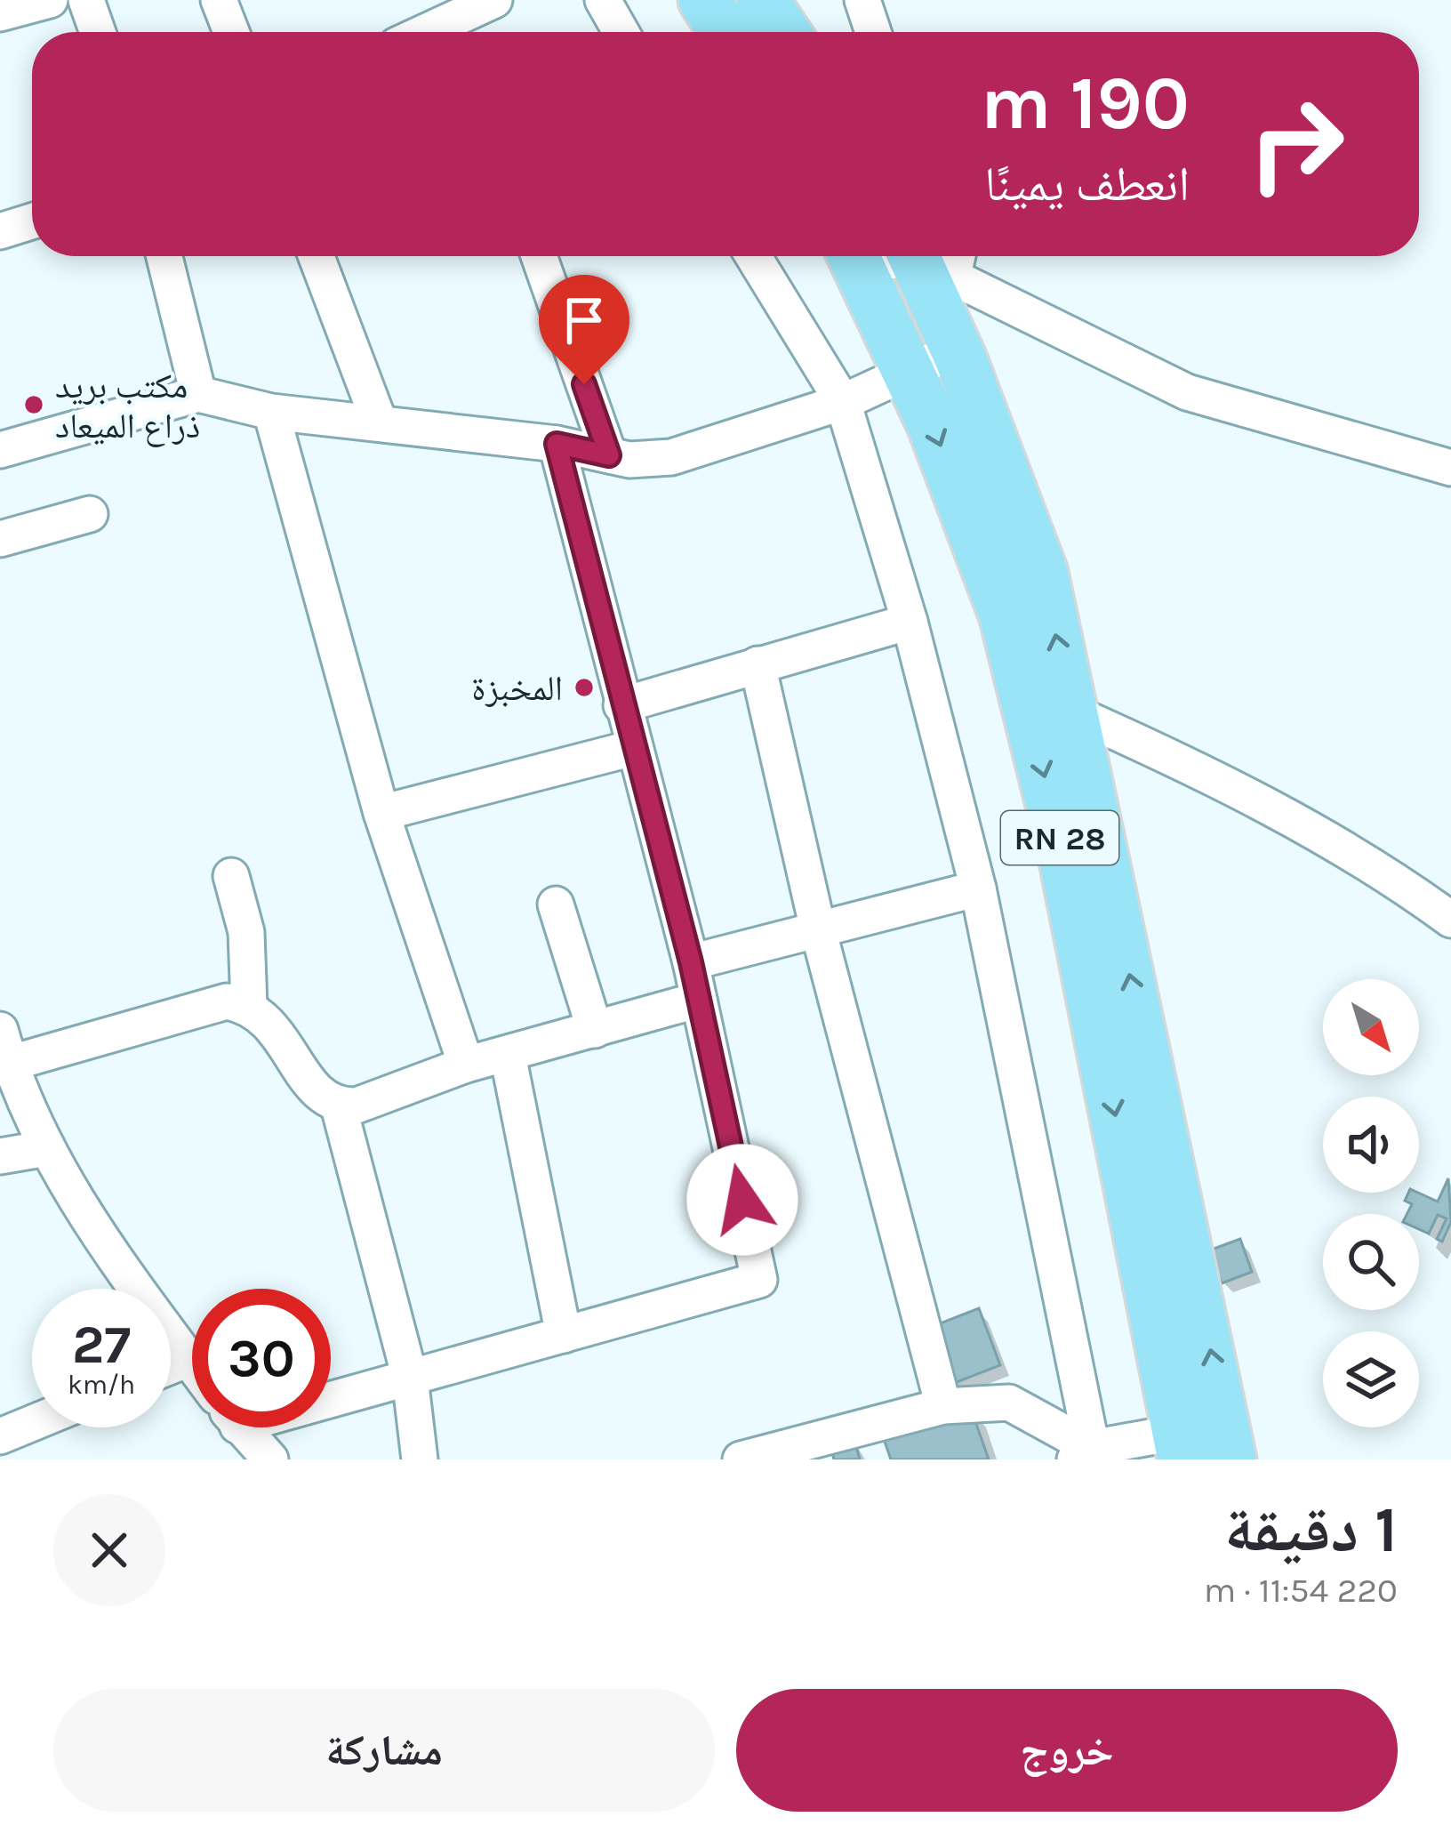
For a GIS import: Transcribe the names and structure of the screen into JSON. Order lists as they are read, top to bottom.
{
  "streets": {
    "highway": ["RN 28"]
  },
  "places": ["مكتب بريد ذراع الميعاد", "المخبزة"],
  "north": "bottom right",
  "page": {
    "turn": ["190 m", "انعطف يمينًا"],
    "speed": "27 km/h",
    "limit": "30",
    "heading": ["1 دقيقة", "220 m · 11:54"],
    "buttons": ["خروج", "مشاركة"]
  }
}
